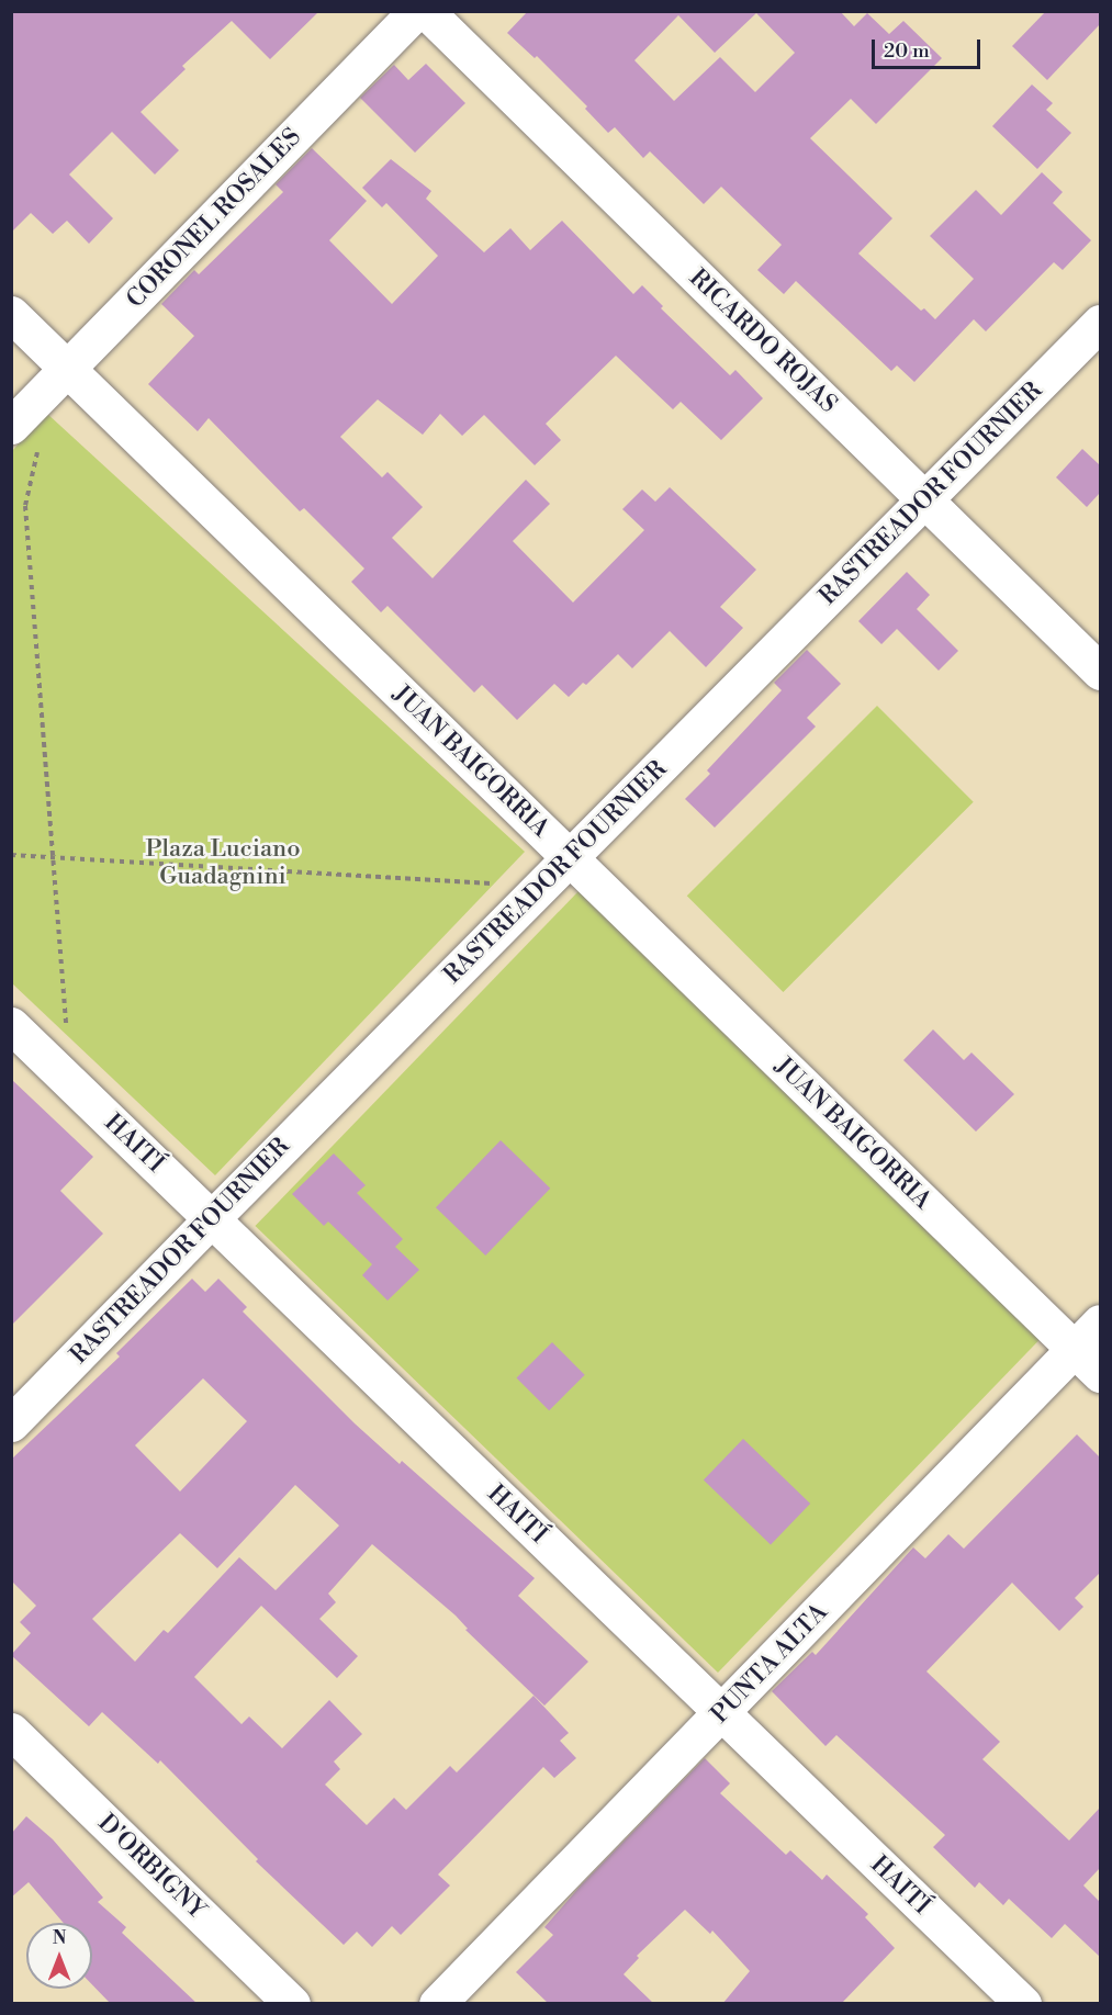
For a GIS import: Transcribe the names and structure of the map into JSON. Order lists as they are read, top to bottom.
{
  "streets": {
    "street": [
      "CORONEL ROSALES",
      "RICARDO ROJAS",
      "RASTREADOR FOURNIER",
      "JUAN BAIGORRIA",
      "HAITÍ",
      "PUNTA ALTA",
      "D'ORBIGNY"
    ]
  },
  "crossings": [
    ["CORONEL ROSALES", "JUAN BAIGORRIA"],
    ["RICARDO ROJAS", "RASTREADOR FOURNIER"],
    ["RASTREADOR FOURNIER", "JUAN BAIGORRIA"],
    ["RASTREADOR FOURNIER", "HAITÍ"],
    ["JUAN BAIGORRIA", "PUNTA ALTA"],
    ["HAITÍ", "PUNTA ALTA"]
  ],
  "parks": ["Plaza Luciano Guadagnini"],
  "scale_bar": "20 m",
  "north": "top"
}
